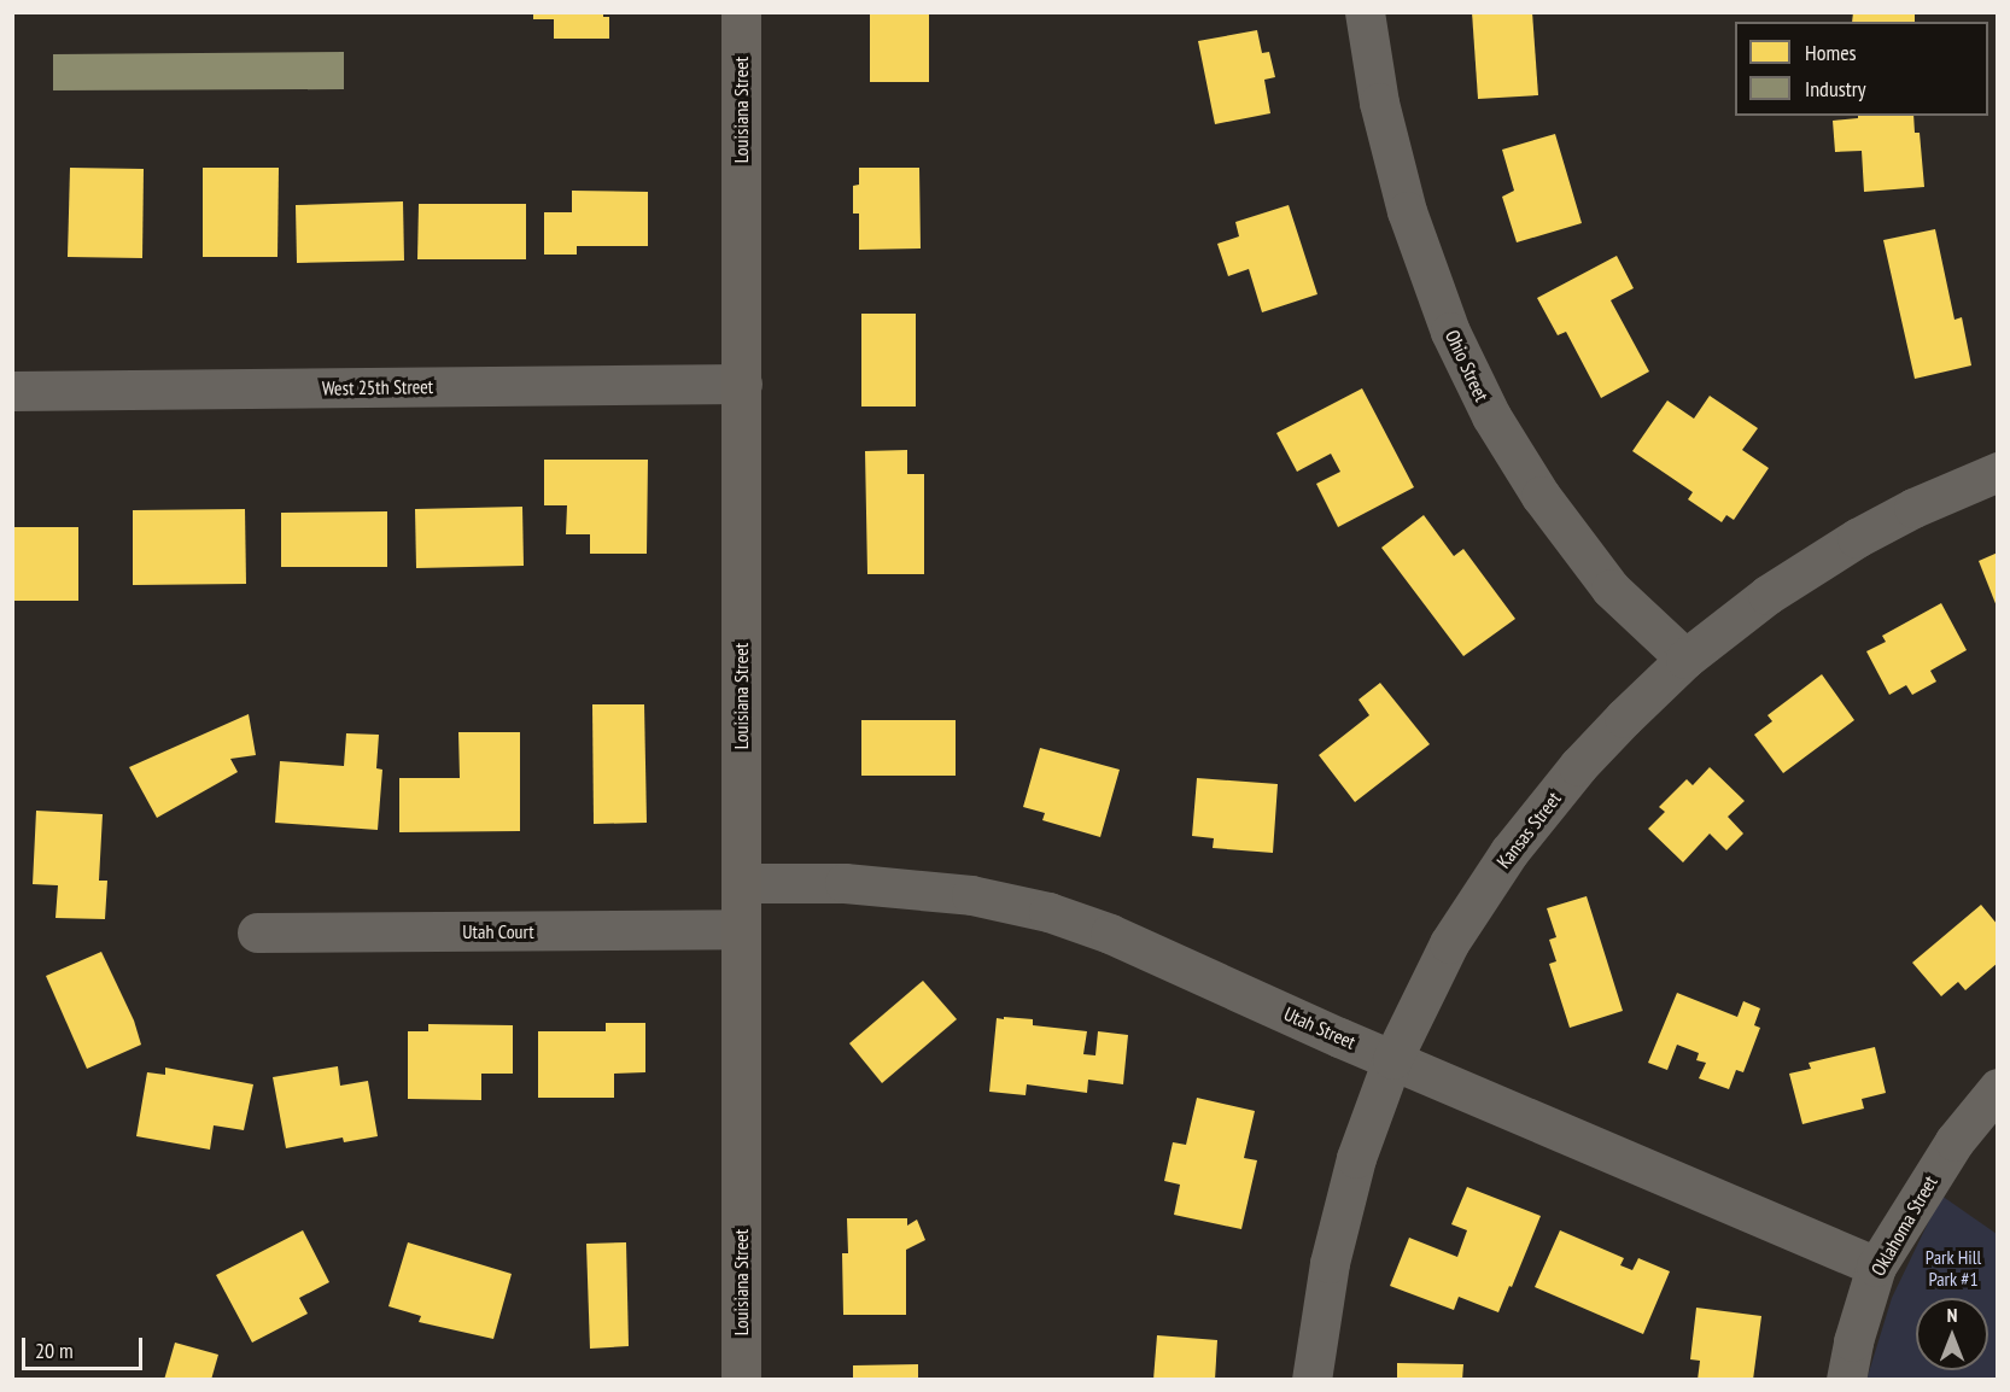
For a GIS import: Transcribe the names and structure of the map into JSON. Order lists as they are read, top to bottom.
{
  "streets": {
    "main road": ["Louisiana Street"],
    "street": [
      "Ohio Street",
      "West 25th Street",
      "Kansas Street",
      "Utah Court",
      "Utah Street",
      "Oklahoma Street"
    ]
  },
  "crossings": [
    ["Louisiana Street", "West 25th Street"],
    ["Louisiana Street", "Utah Court"],
    ["Louisiana Street", "Utah Street"],
    ["Ohio Street", "Kansas Street"],
    ["Kansas Street", "Utah Street"],
    ["Utah Street", "Oklahoma Street"]
  ],
  "parks": ["Park Hill Park #1"],
  "legend": ["Homes", "Industry"],
  "scale_bar": "20 m",
  "north": "top"
}
